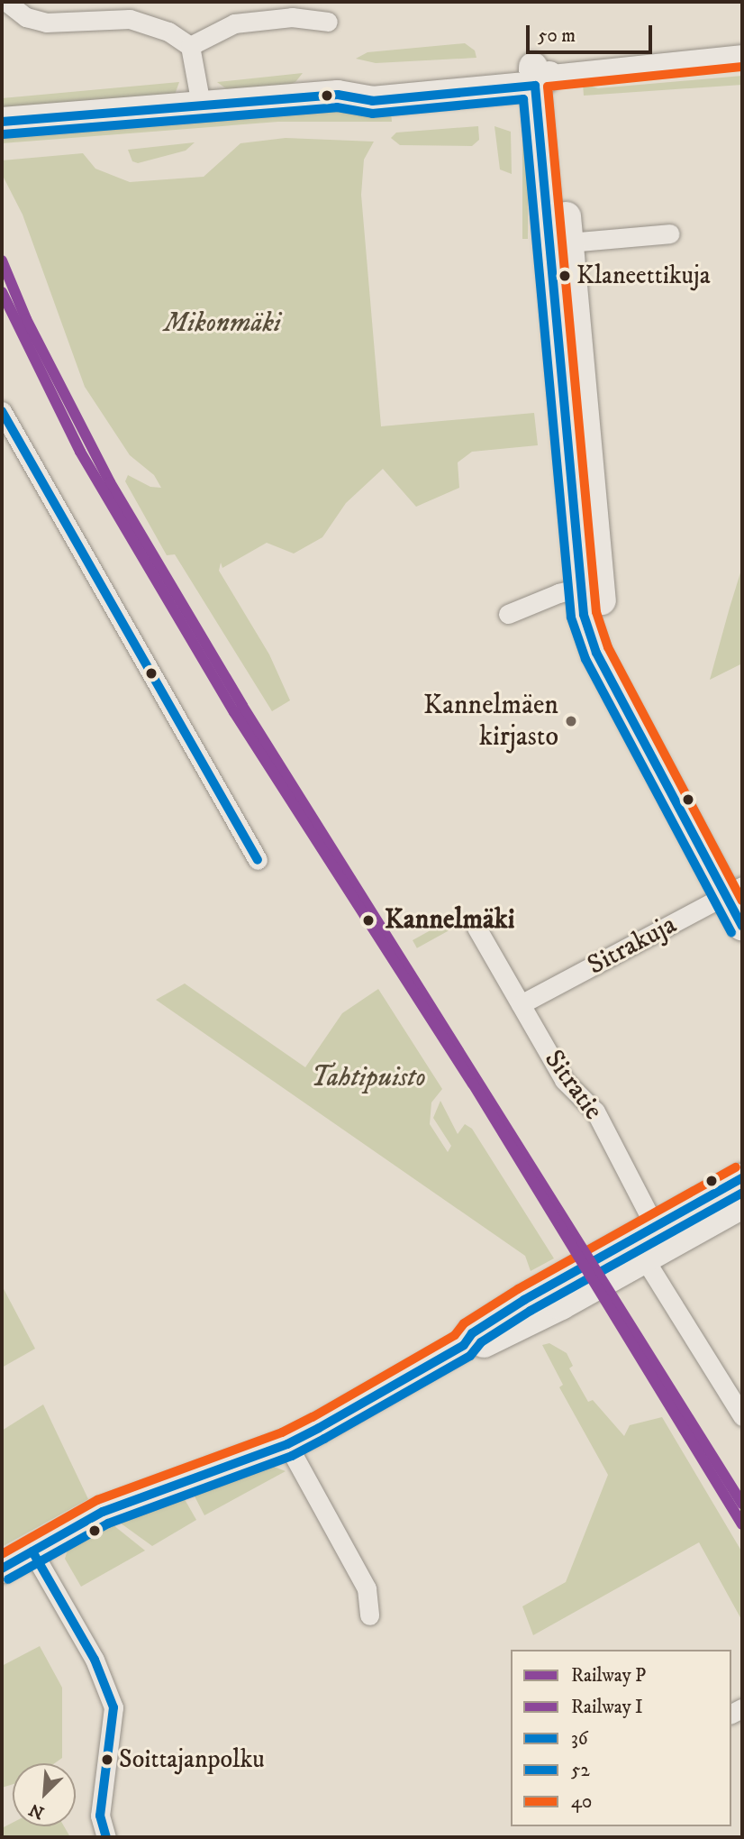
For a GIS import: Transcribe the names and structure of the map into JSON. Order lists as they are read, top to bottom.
{
  "streets": {
    "street": ["Sitrakuja", "Sitratie"]
  },
  "crossings": [
    ["Sitrakuja", "Sitratie"]
  ],
  "parks": ["Mikonmäki", "Tahtipuisto"],
  "places": [
    "Klaneettikuja",
    "Kannelmäen kirjasto",
    "Kannelmäki",
    "Soittajanpolku"
  ],
  "lines": [
    "transit line 40",
    "transit line 36",
    "transit line 52",
    "rail line P",
    "rail line I"
  ],
  "legend": [
    "Railway P",
    "Railway I",
    "36",
    "52",
    "40"
  ],
  "scale_bar": "50 m",
  "north": "bottom left"
}
